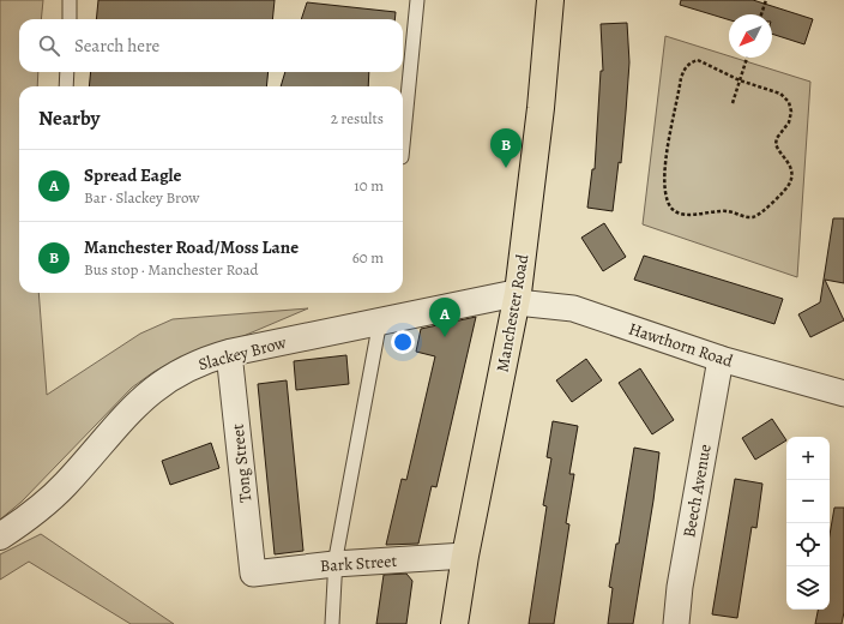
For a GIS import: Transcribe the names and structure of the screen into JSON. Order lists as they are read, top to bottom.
{
  "streets": {
    "main road": ["Manchester Road"],
    "street": [
      "Hawthorn Road",
      "Slackey Brow",
      "Tong Street",
      "Beech Avenue",
      "Bark Street"
    ]
  },
  "crossings": [
    ["Manchester Road", "Hawthorn Road"],
    ["Manchester Road", "Slackey Brow"],
    ["Manchester Road", "Bark Street"],
    ["Hawthorn Road", "Slackey Brow"],
    ["Hawthorn Road", "Beech Avenue"],
    ["Slackey Brow", "Tong Street"],
    ["Tong Street", "Bark Street"]
  ],
  "north": "bottom left",
  "page": {
    "search": "Search here",
    "heading": ["Nearby", "2 results"],
    "pins": ["B", "A"],
    "list": [
      {
        "mark": "A",
        "name": "Spread Eagle",
        "note": "Bar · Slackey Brow",
        "value": "10 m"
      },
      {
        "mark": "B",
        "name": "Manchester Road/Moss Lane",
        "note": "Bus stop · Manchester Road",
        "value": "60 m"
      }
    ],
    "map_buttons": ["+", "−"]
  }
}
